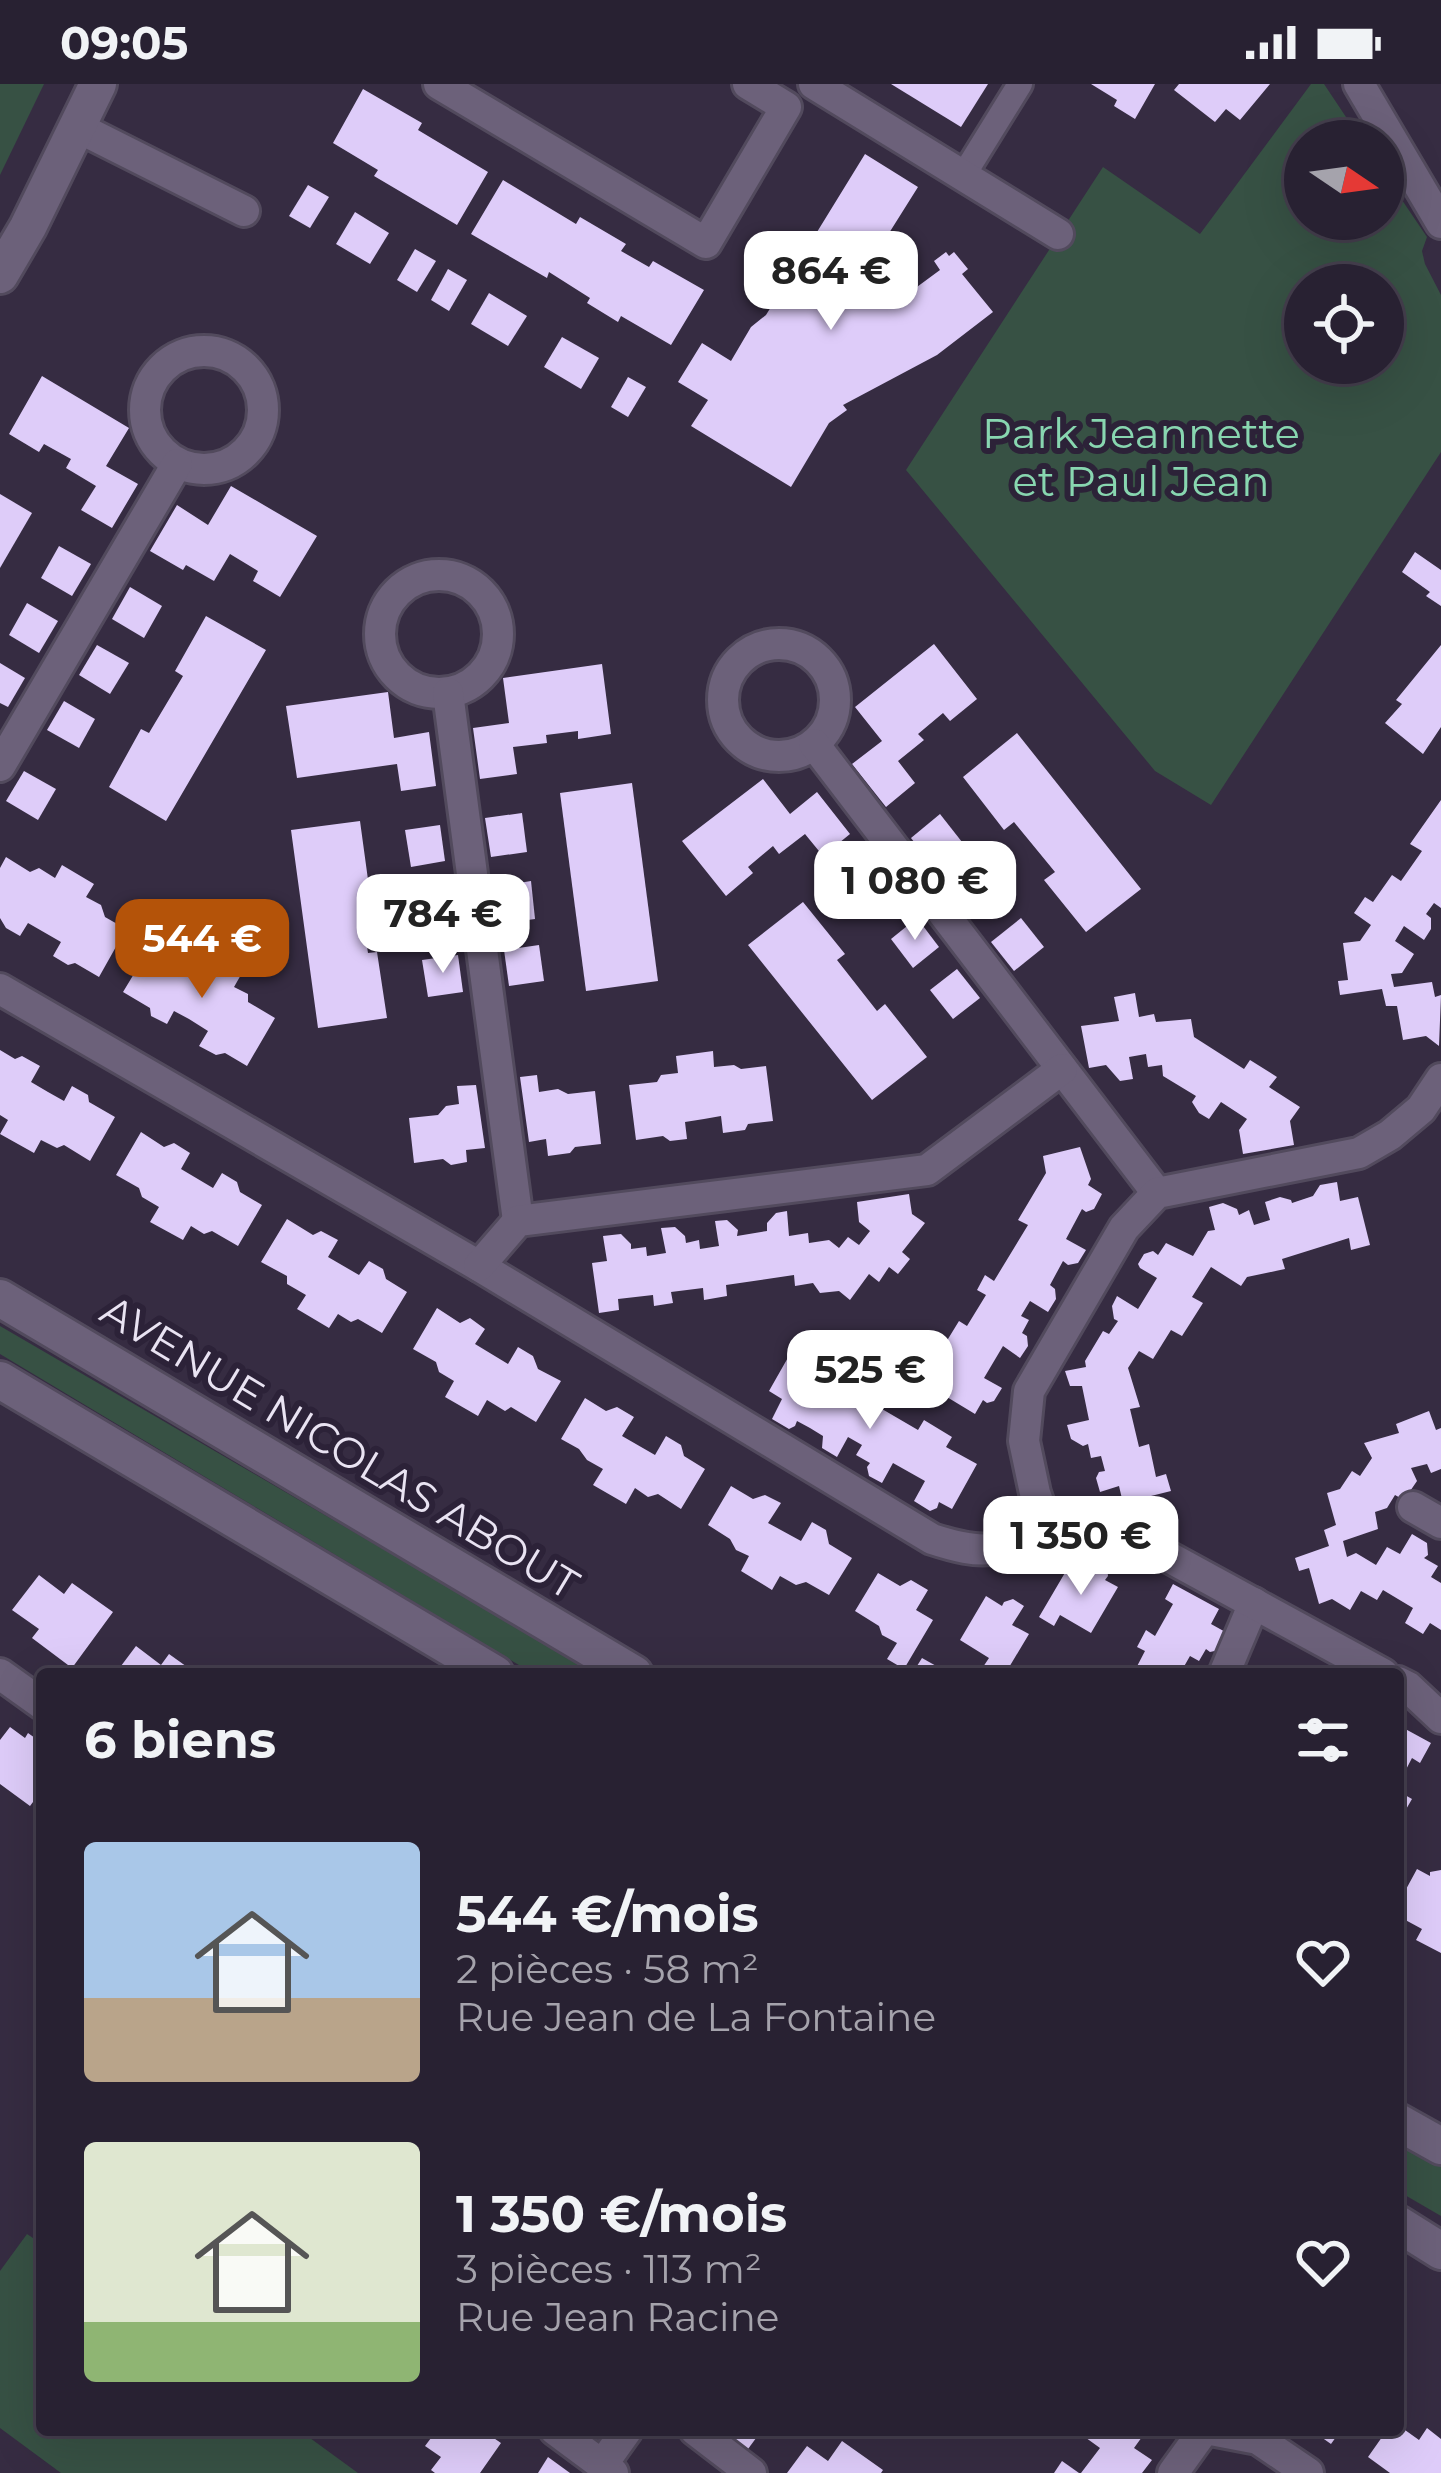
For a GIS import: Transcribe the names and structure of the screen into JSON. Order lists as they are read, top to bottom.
{
  "streets": {
    "main road": ["AVENUE NICOLAS ABOUT"]
  },
  "parks": ["Park Jeannette et Paul Jean"],
  "north": "right",
  "page": {
    "status": "09:05",
    "price": [
      "864 €",
      "1 080 €",
      "784 €",
      "544 €",
      "525 €",
      "1 350 €"
    ],
    "heading": "6 biens",
    "list": [
      {
        "name": "544 €/mois",
        "note": "2 pièces · 58 m² · Rue Jean de La Fontaine"
      },
      {
        "name": "1 350 €/mois",
        "note": "3 pièces · 113 m² · Rue Jean Racine"
      }
    ]
  }
}
